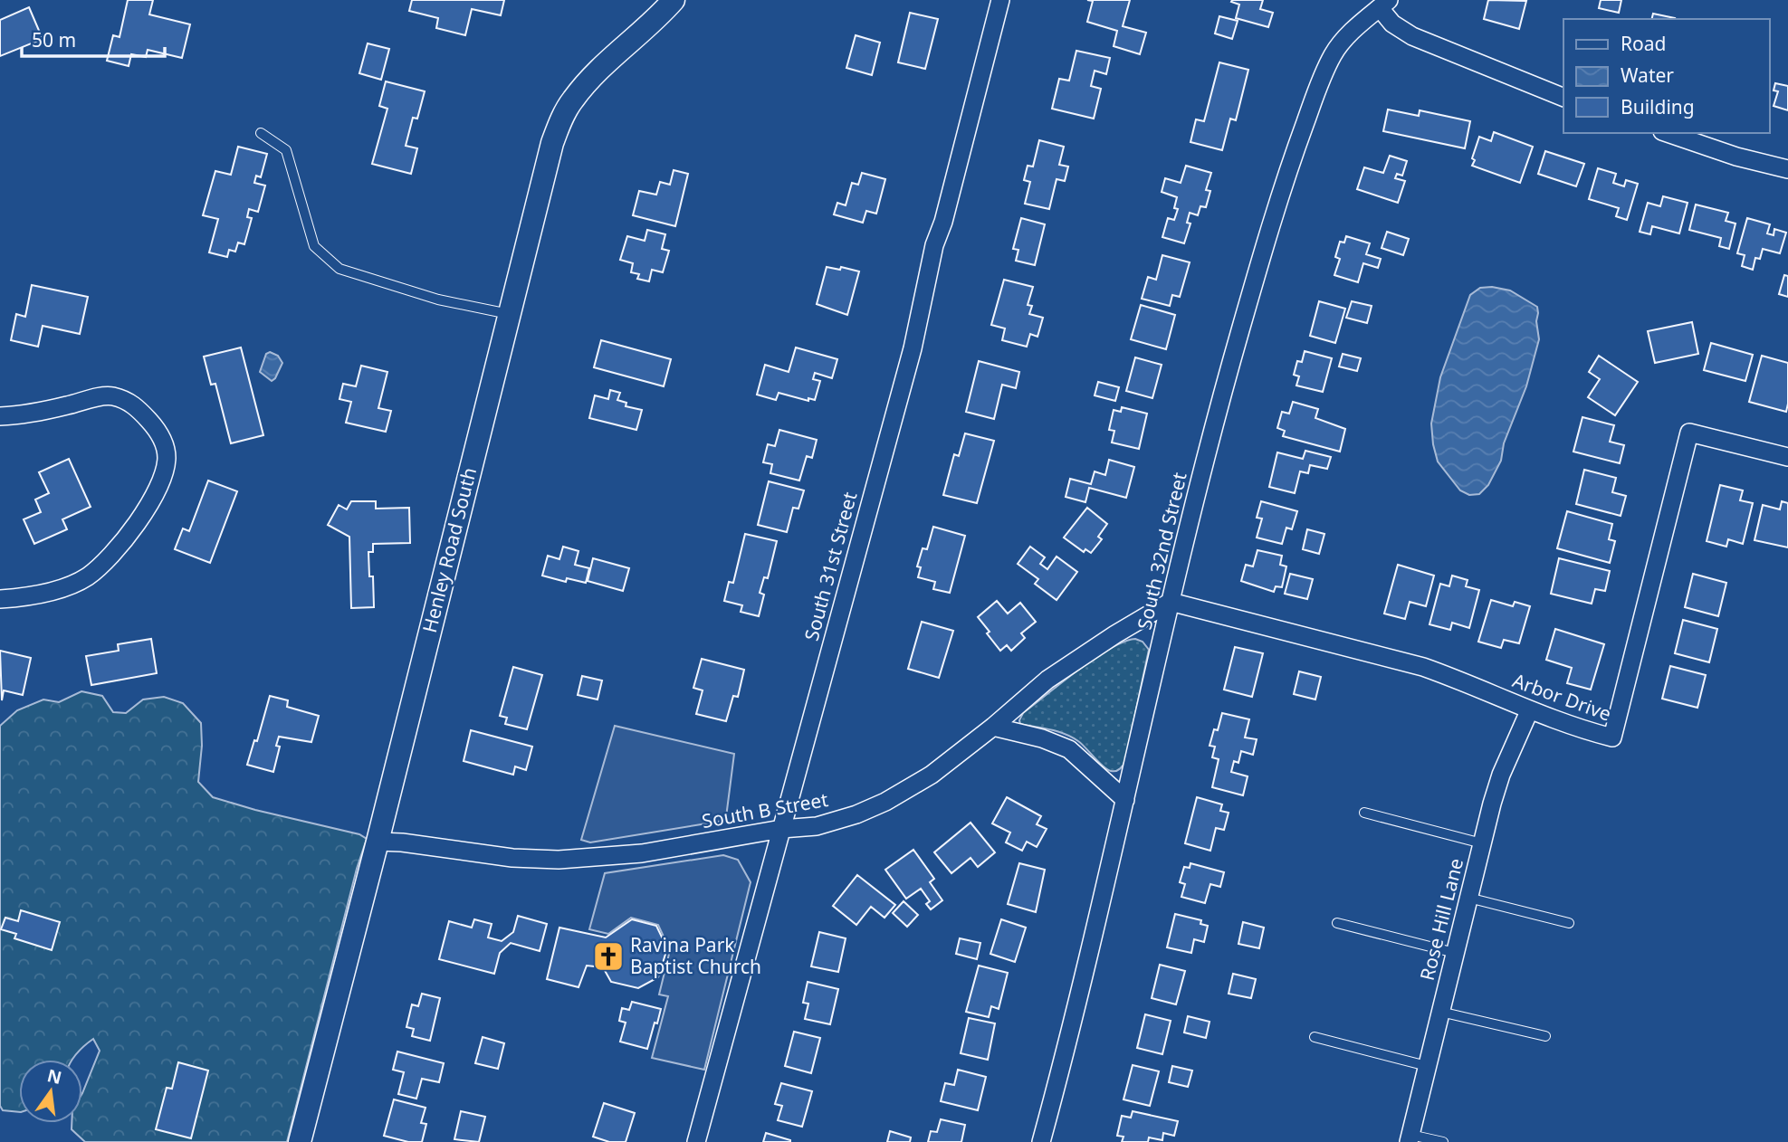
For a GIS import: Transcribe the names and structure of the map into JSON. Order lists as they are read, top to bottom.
{
  "streets": {
    "street": [
      "Henley Road South",
      "South 32nd Street",
      "South 31st Street",
      "Arbor Drive",
      "South B Street",
      "Rose Hill Lane"
    ]
  },
  "crossings": [
    ["Henley Road South", "South B Street"],
    ["South 32nd Street", "Arbor Drive"],
    ["South 32nd Street", "South B Street"],
    ["South 31st Street", "South B Street"],
    ["Arbor Drive", "South B Street"],
    ["Arbor Drive", "Rose Hill Lane"]
  ],
  "places": {
    "church": ["Ravina Park Baptist Church"]
  },
  "legend": ["Road", "Water", "Building"],
  "scale_bar": "50 m",
  "north": "top"
}
